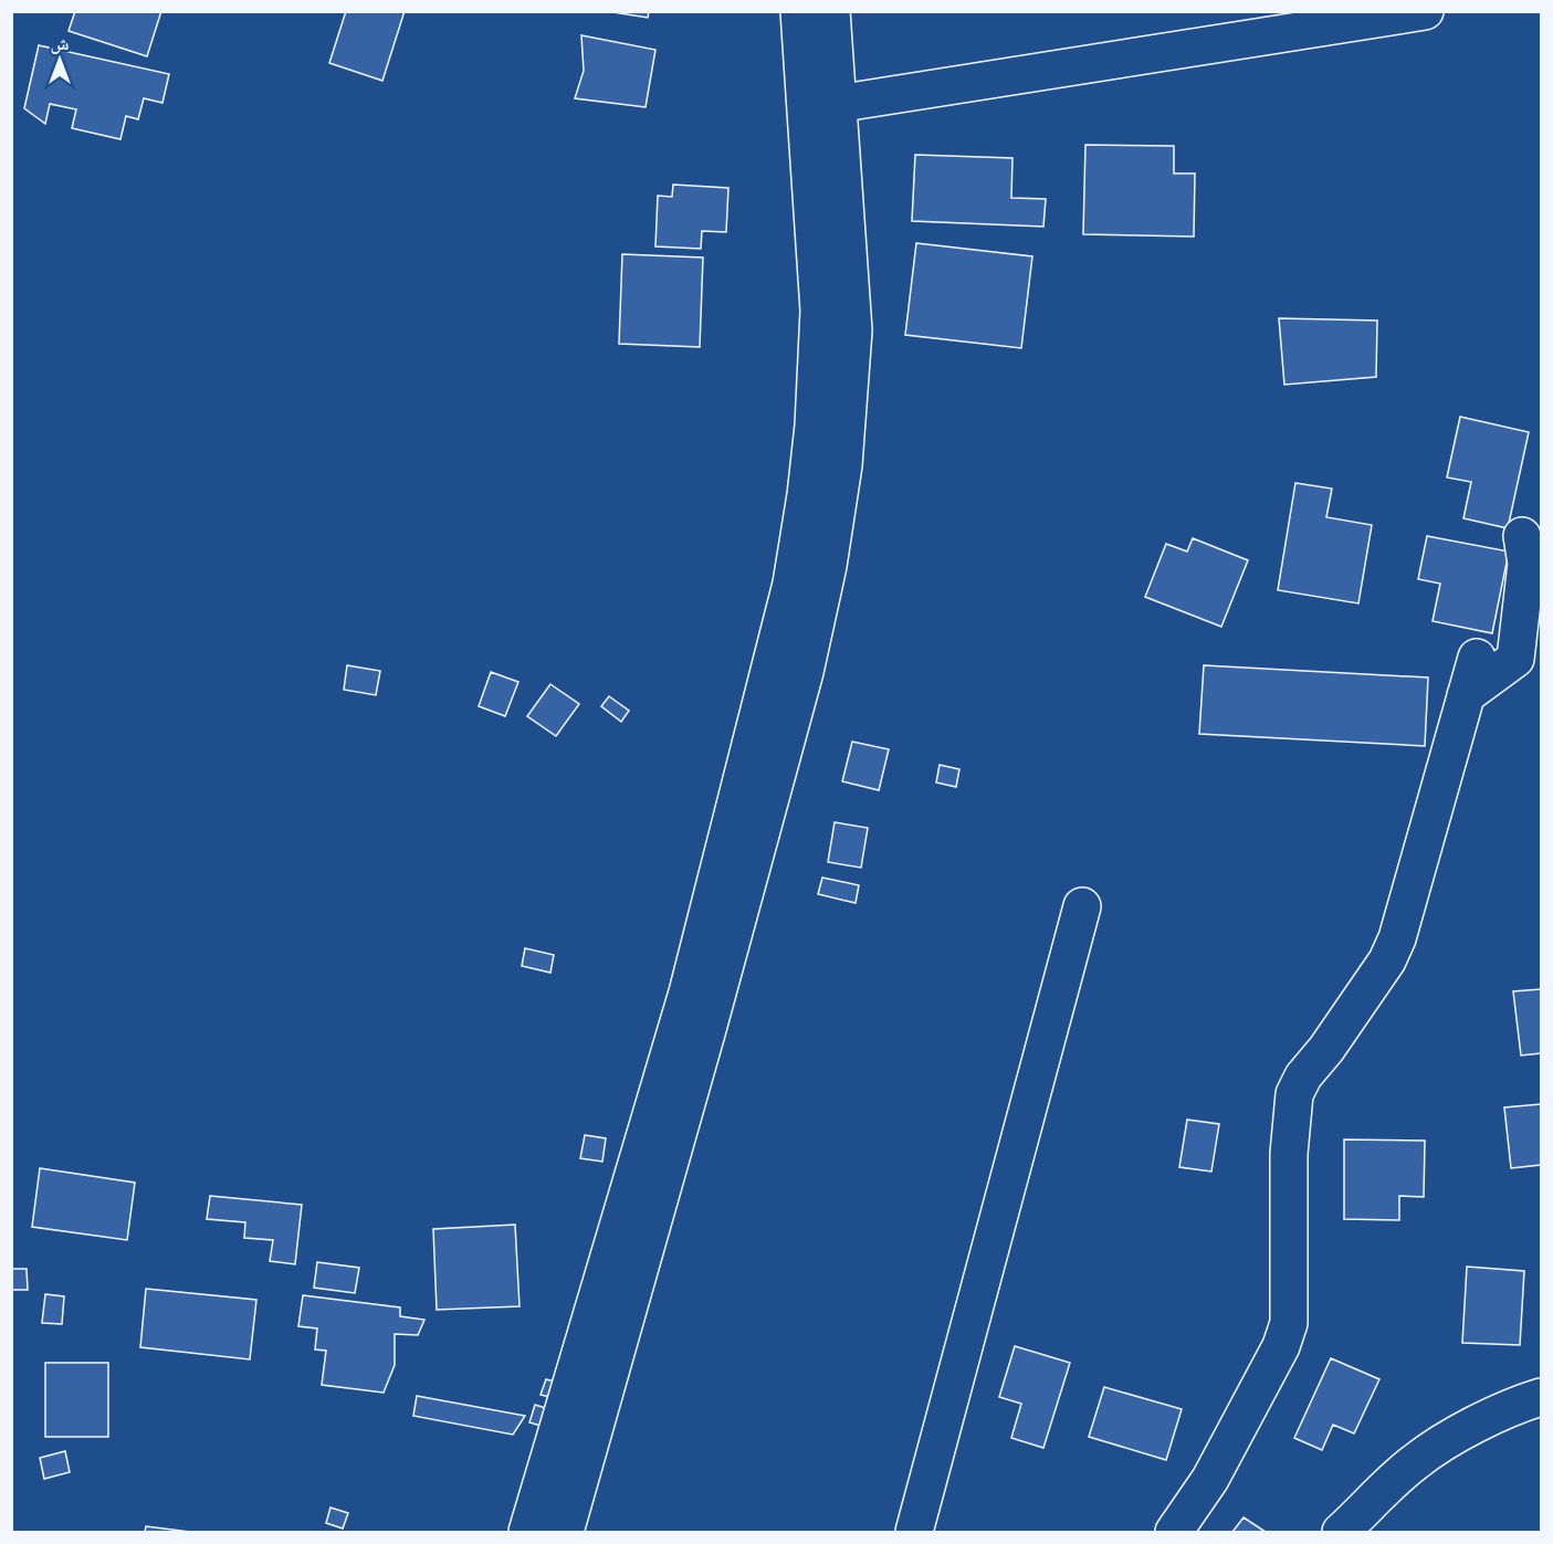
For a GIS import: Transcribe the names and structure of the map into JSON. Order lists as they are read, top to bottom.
{
  "north": "top"
}
